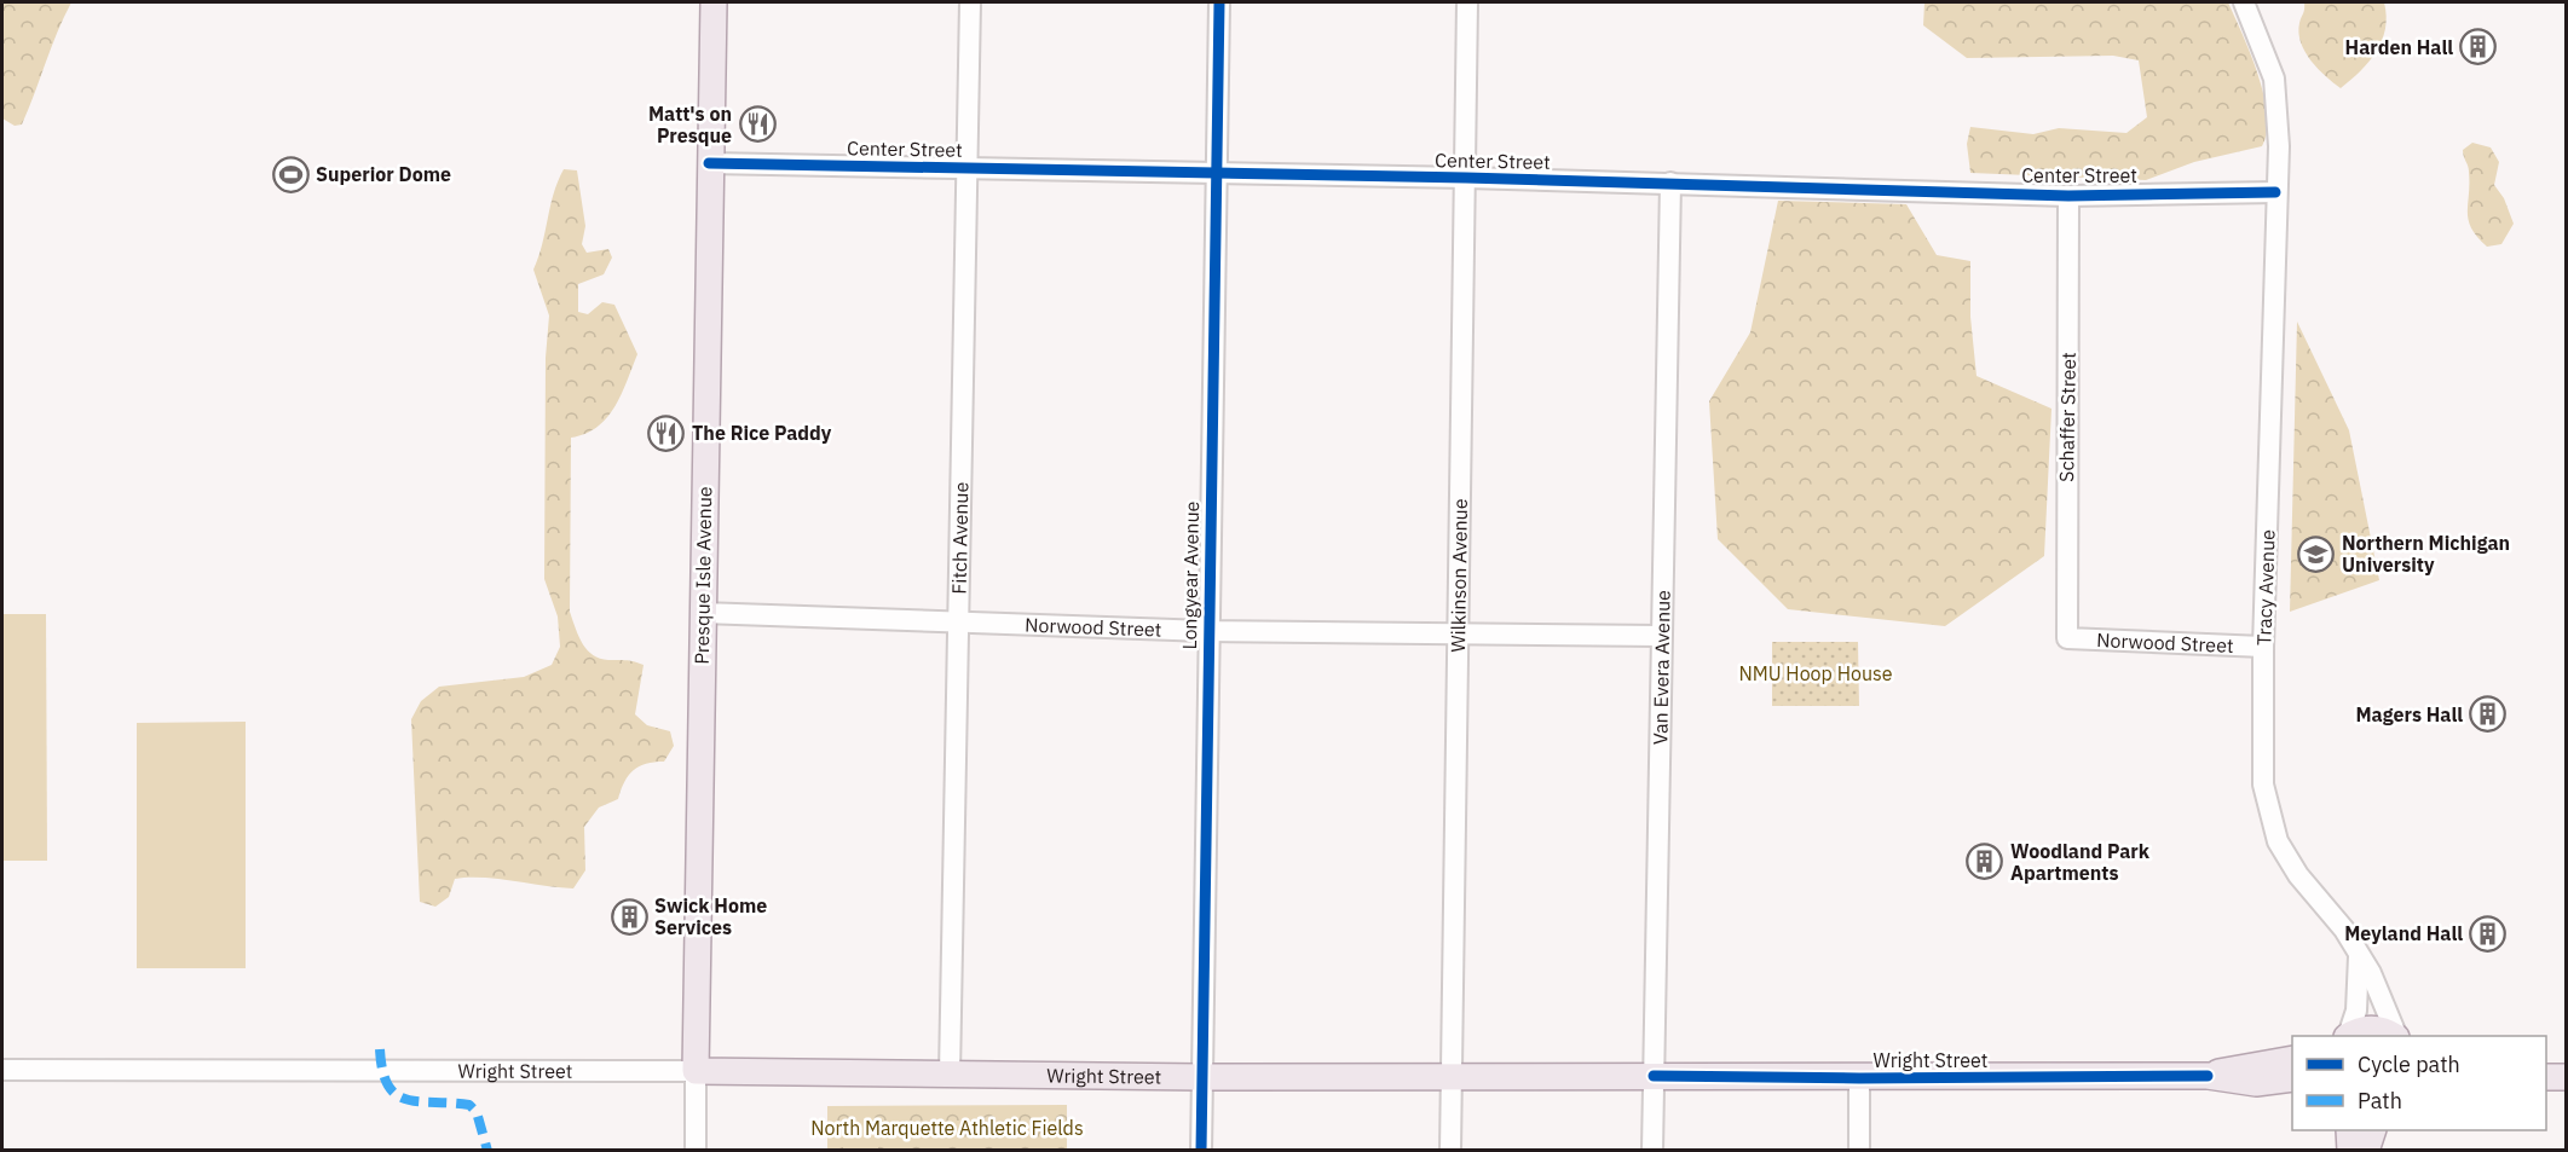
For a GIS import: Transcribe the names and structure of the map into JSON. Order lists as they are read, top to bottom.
{
  "streets": {
    "main road": ["Presque Isle Avenue", "Wright Street"],
    "street": [
      "Center Street",
      "Schaffer Street",
      "Fitch Avenue",
      "Longyear Avenue",
      "Wilkinson Avenue",
      "Tracy Avenue",
      "Norwood Street",
      "Van Evera Avenue"
    ]
  },
  "crossings": [
    ["Center Street", "Schaffer Street"],
    ["Center Street", "Fitch Avenue"],
    ["Center Street", "Presque Isle Avenue"],
    ["Center Street", "Longyear Avenue"],
    ["Center Street", "Wilkinson Avenue"],
    ["Center Street", "Tracy Avenue"],
    ["Center Street", "Van Evera Avenue"],
    ["Schaffer Street", "Norwood Street"],
    ["Fitch Avenue", "Norwood Street"],
    ["Fitch Avenue", "Wright Street"],
    ["Presque Isle Avenue", "Norwood Street"],
    ["Presque Isle Avenue", "Wright Street"],
    ["Longyear Avenue", "Norwood Street"],
    ["Longyear Avenue", "Wright Street"],
    ["Wilkinson Avenue", "Norwood Street"],
    ["Wilkinson Avenue", "Wright Street"],
    ["Tracy Avenue", "Norwood Street"],
    ["Norwood Street", "Van Evera Avenue"],
    ["Van Evera Avenue", "Wright Street"]
  ],
  "parks": ["NMU Hoop House", "North Marquette Athletic Fields"],
  "places": {
    "building": [
      "Harden Hall",
      "Magers Hall",
      "Woodland Park Apartments",
      "Swick Home Services",
      "Meyland Hall"
    ],
    "restaurant": ["Matt's on Presque", "The Rice Paddy"],
    "sports": ["Superior Dome"],
    "school or university": ["Northern Michigan University"]
  },
  "legend": ["Cycle path", "Path"]
}
